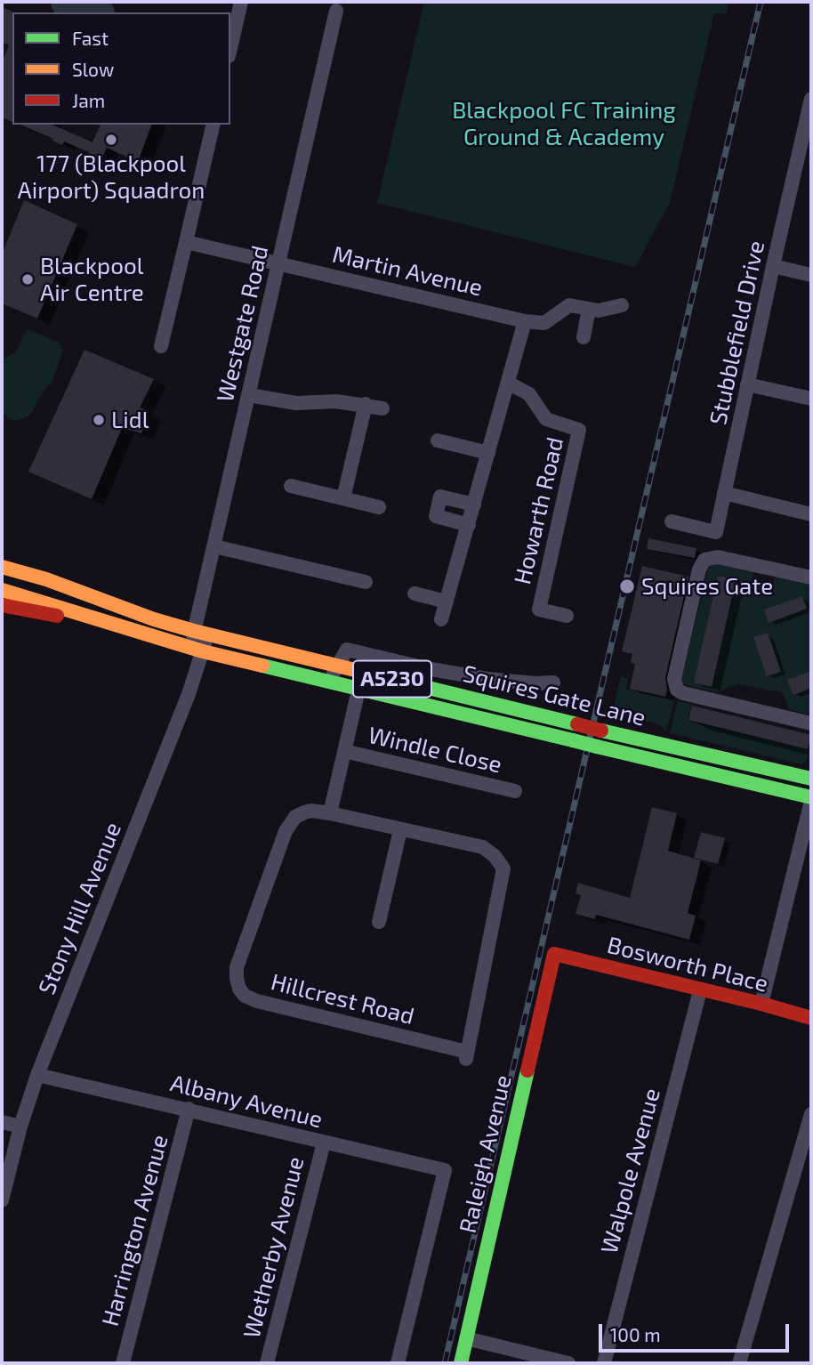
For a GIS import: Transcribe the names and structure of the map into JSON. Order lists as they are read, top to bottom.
{
  "streets": {
    "main road": [
      "A5230",
      "Squires Gate Lane",
      "Bosworth Place",
      "Raleigh Avenue"
    ],
    "street": [
      "Martin Avenue",
      "Westgate Road",
      "Stubblefield Drive",
      "Howarth Road",
      "Windle Close",
      "Stony Hill Avenue",
      "Hillcrest Road",
      "Albany Avenue",
      "Walpole Avenue",
      "Harrington Avenue",
      "Wetherby Avenue"
    ]
  },
  "crossings": [
    ["Martin Avenue", "Westgate Road"],
    ["Westgate Road", "Squires Gate Lane"],
    ["Westgate Road", "Stony Hill Avenue"],
    ["Squires Gate Lane", "Stony Hill Avenue"],
    ["Stony Hill Avenue", "Albany Avenue"],
    ["Bosworth Place", "Raleigh Avenue"],
    ["Bosworth Place", "Walpole Avenue"],
    ["Albany Avenue", "Harrington Avenue"],
    ["Albany Avenue", "Wetherby Avenue"]
  ],
  "parks": ["Blackpool FC Training Ground & Academy"],
  "places": [
    "177 (Blackpool Airport) Squadron",
    "Blackpool Air Centre",
    "Lidl",
    "Squires Gate"
  ],
  "legend": ["Fast", "Slow", "Jam"],
  "scale_bar": "100 m"
}
